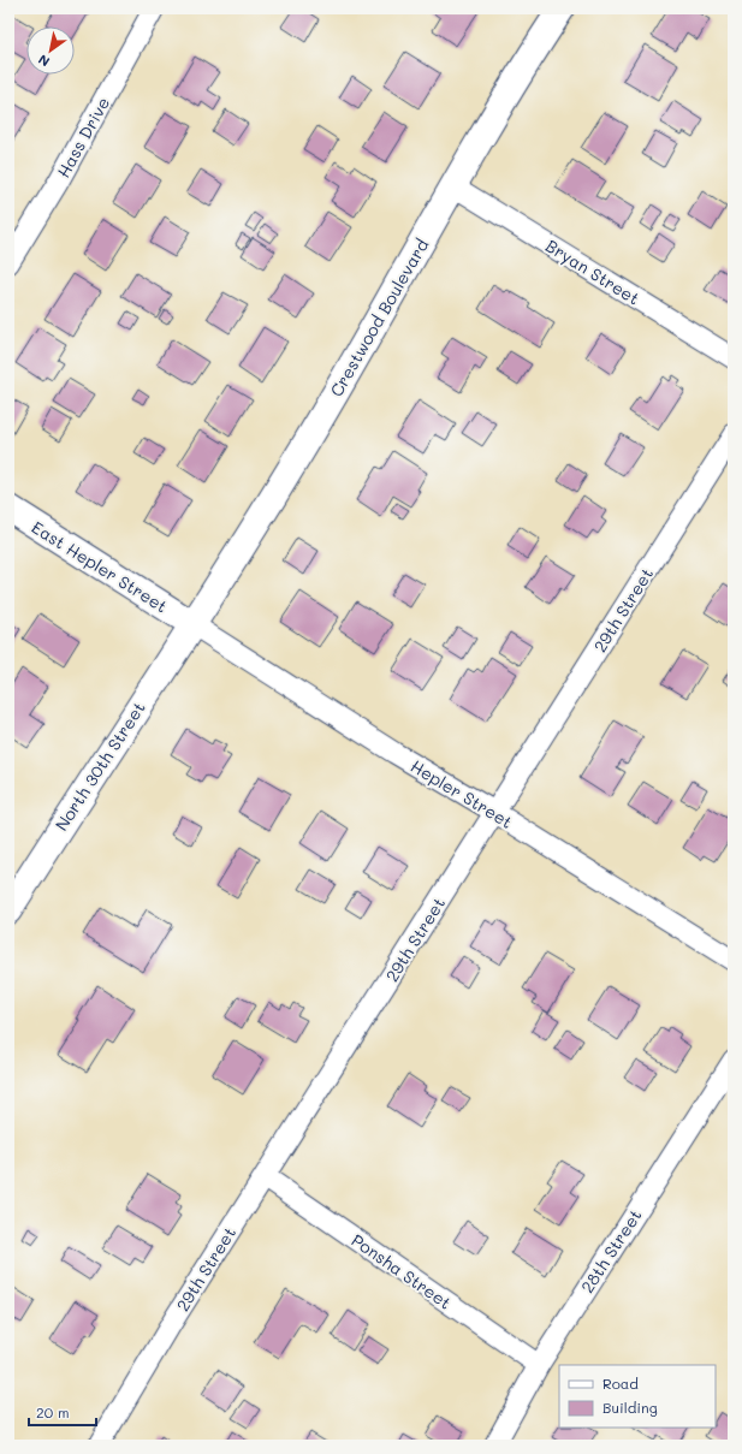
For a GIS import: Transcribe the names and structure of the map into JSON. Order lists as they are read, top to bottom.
{
  "streets": {
    "street": [
      "Hass Drive",
      "Bryan Street",
      "Crestwood Boulevard",
      "East Hepler Street",
      "29th Street",
      "North 30th Street",
      "Hepler Street",
      "28th Street",
      "Ponsha Street"
    ]
  },
  "crossings": [
    ["Bryan Street", "Crestwood Boulevard"],
    ["Crestwood Boulevard", "East Hepler Street"],
    ["Crestwood Boulevard", "North 30th Street"],
    ["Crestwood Boulevard", "Hepler Street"],
    ["East Hepler Street", "North 30th Street"],
    ["East Hepler Street", "Hepler Street"],
    ["29th Street", "Hepler Street"],
    ["29th Street", "Ponsha Street"],
    ["North 30th Street", "Hepler Street"],
    ["28th Street", "Ponsha Street"]
  ],
  "legend": ["Road", "Building"],
  "scale_bar": "20 m",
  "north": "bottom left"
}
